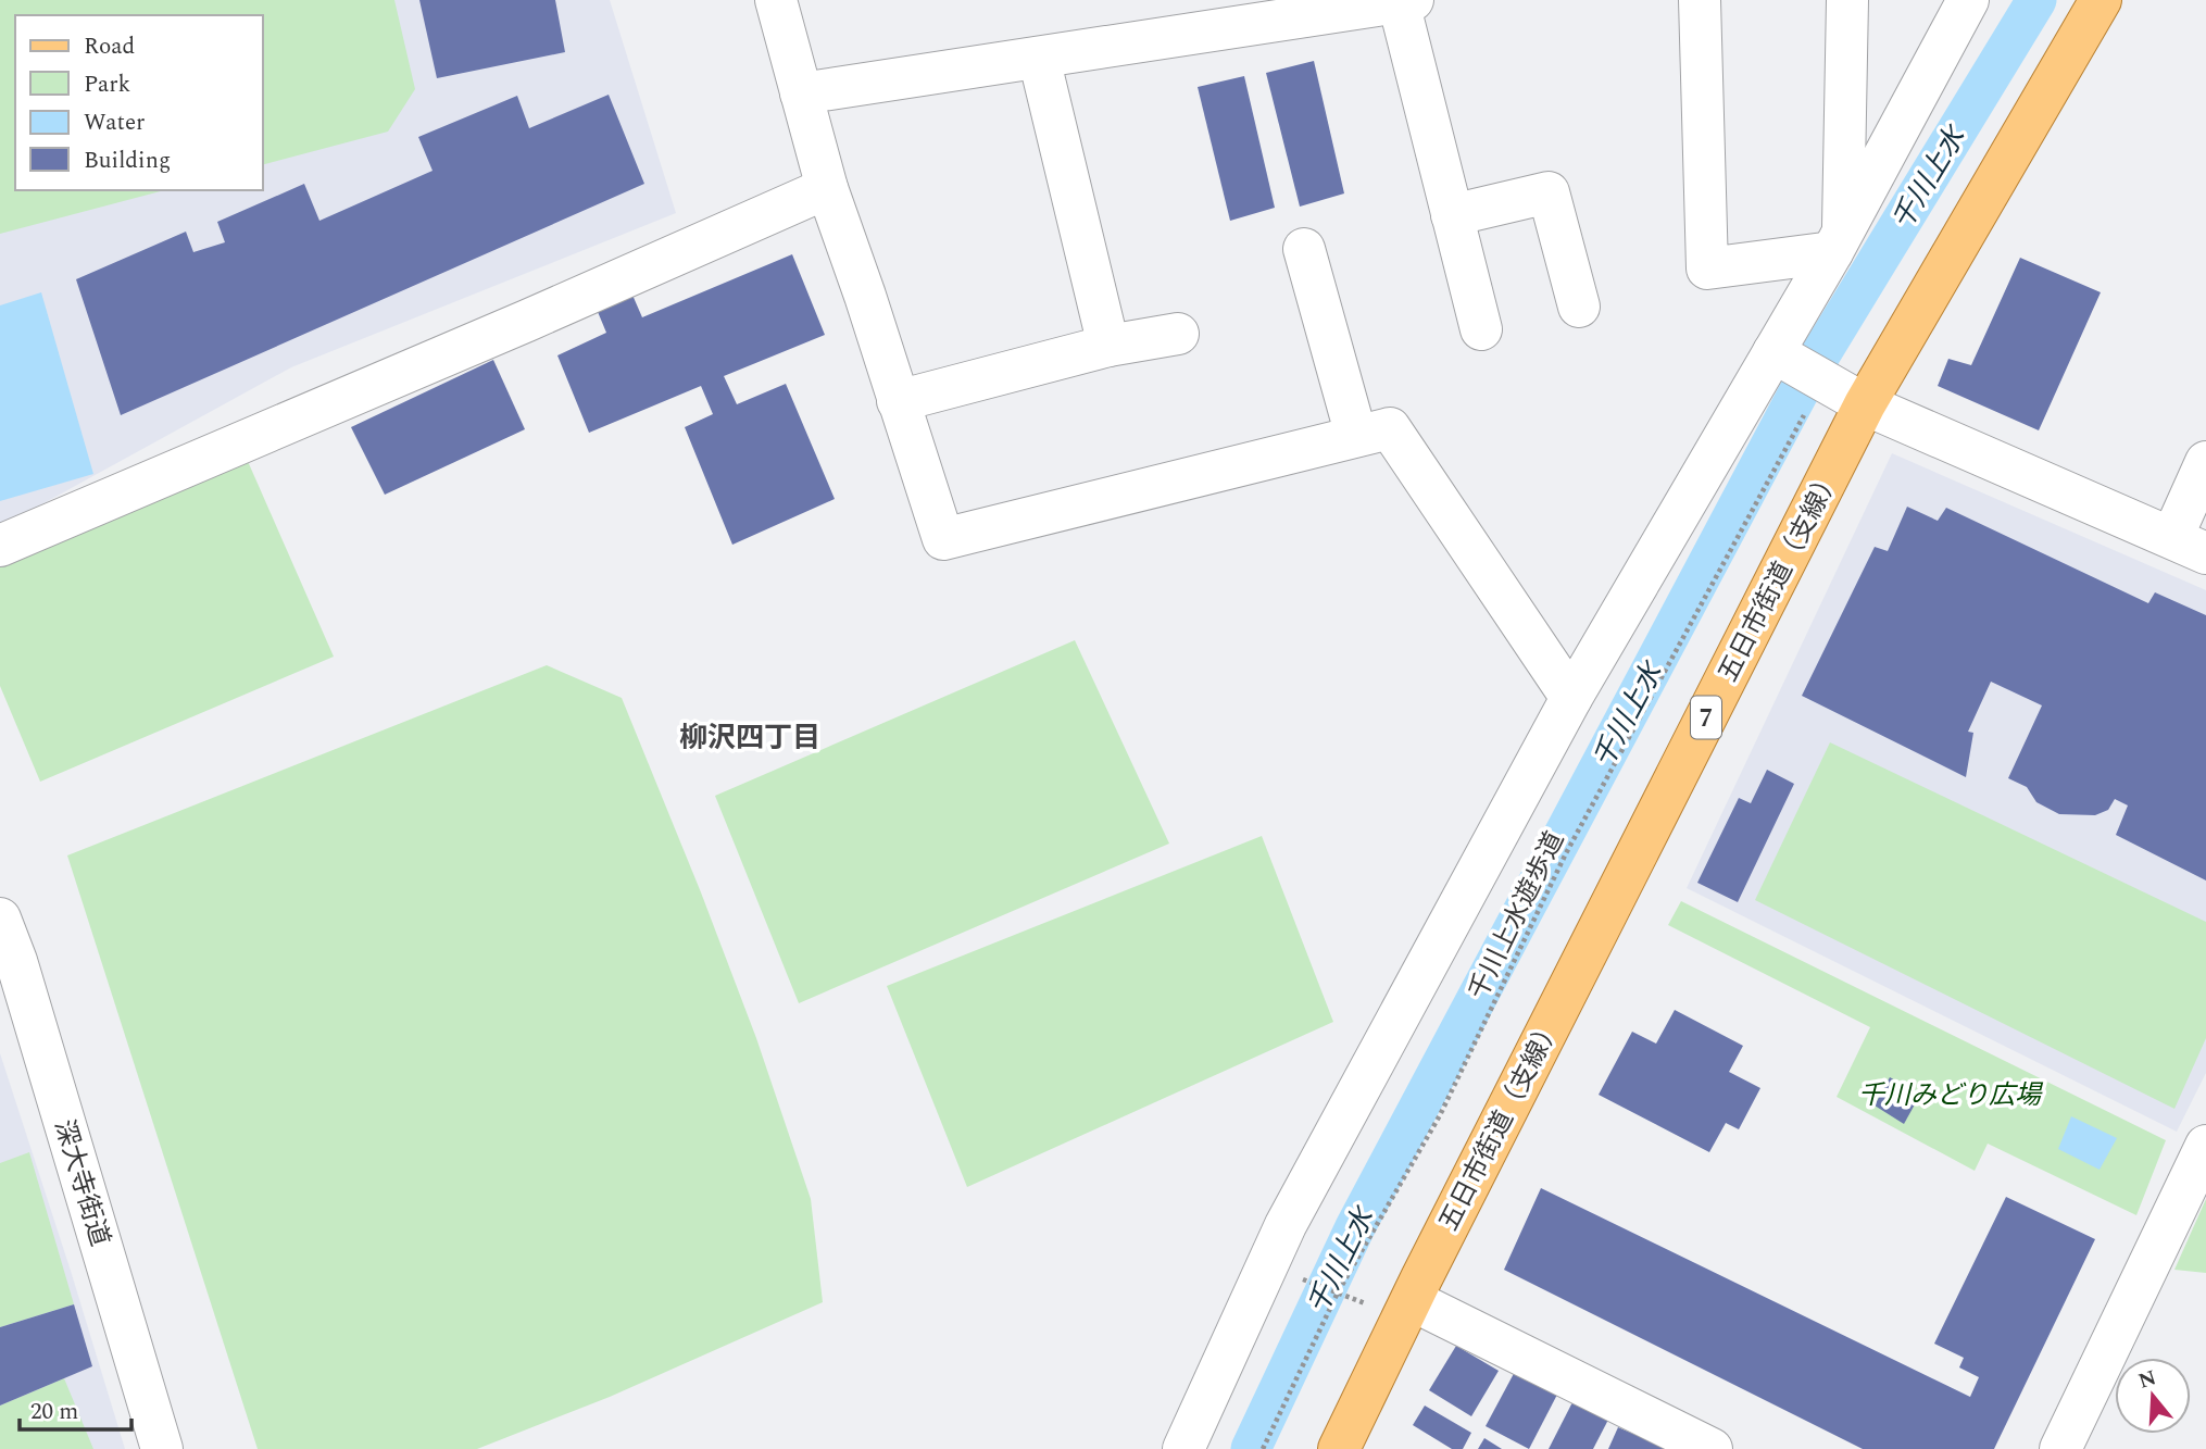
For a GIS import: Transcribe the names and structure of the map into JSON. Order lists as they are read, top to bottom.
{
  "streets": {
    "main road": ["五日市街道（支線）", "7"],
    "street": ["深大寺街道"],
    "path": ["千川上水遊歩道"]
  },
  "districts": ["柳沢四丁目"],
  "water": ["千川上水"],
  "parks": ["千川みどり広場"],
  "legend": [
    "Road",
    "Park",
    "Water",
    "Building"
  ],
  "scale_bar": "20 m",
  "north": "top"
}
